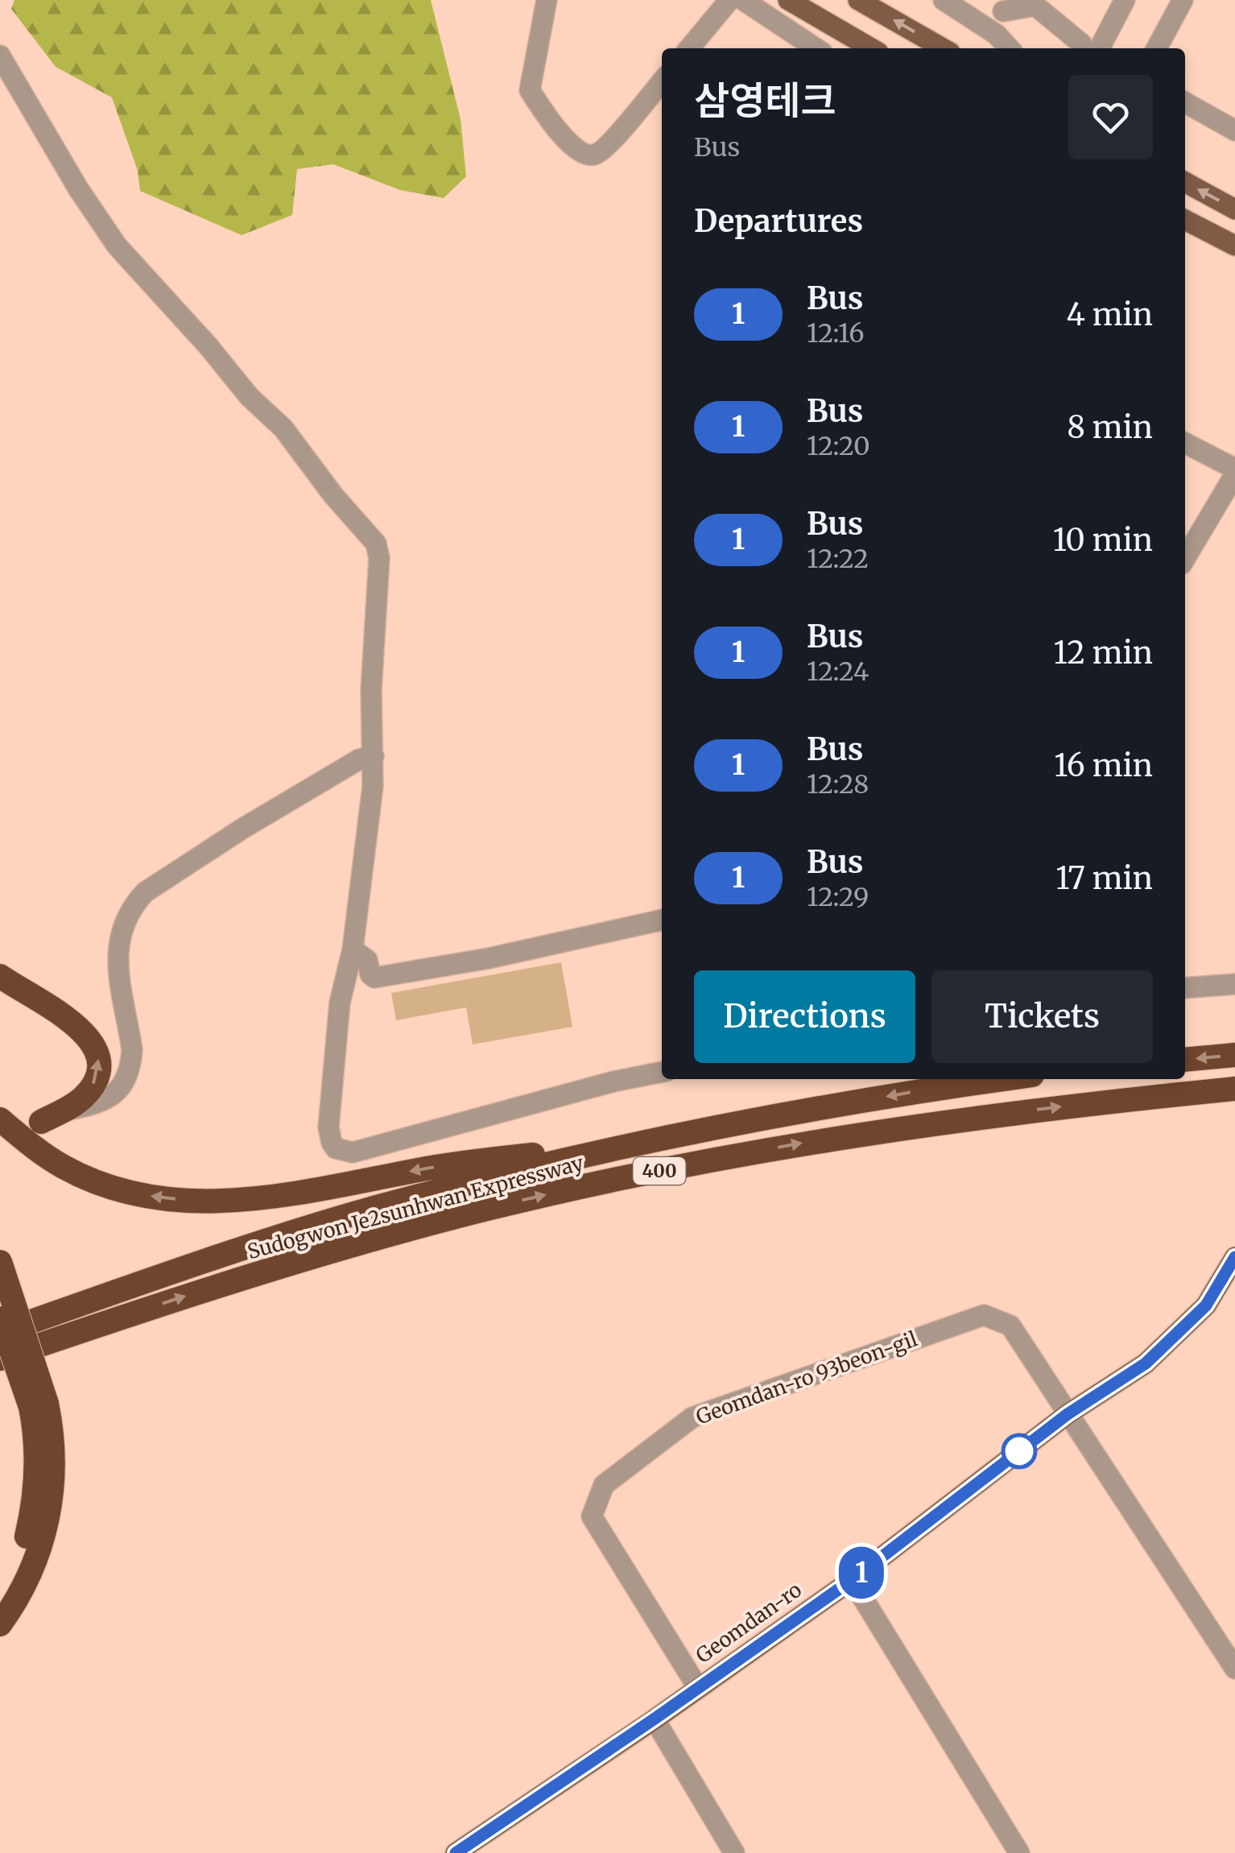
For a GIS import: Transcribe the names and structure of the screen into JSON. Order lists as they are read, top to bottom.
{
  "streets": {
    "highway": ["400", "Sudogwon Je2sunhwan Expressway"],
    "main road": ["Geomdan-ro"],
    "street": ["Geomdan-ro 93beon-gil"]
  },
  "crossings": [
    ["Geomdan-ro 93beon-gil", "Geomdan-ro"]
  ],
  "lines": ["bus line 1"],
  "page": {
    "on_map": "1",
    "heading": [
      ["삼영테크", "Bus"],
      "Departures"
    ],
    "list": [
      {
        "mark": "1",
        "name": "Bus",
        "note": "12:16",
        "value": "4 min"
      },
      {
        "mark": "1",
        "name": "Bus",
        "note": "12:20",
        "value": "8 min"
      },
      {
        "mark": "1",
        "name": "Bus",
        "note": "12:22",
        "value": "10 min"
      },
      {
        "mark": "1",
        "name": "Bus",
        "note": "12:24",
        "value": "12 min"
      },
      {
        "mark": "1",
        "name": "Bus",
        "note": "12:28",
        "value": "16 min"
      },
      {
        "mark": "1",
        "name": "Bus",
        "note": "12:29",
        "value": "17 min"
      }
    ],
    "buttons": ["Directions", "Tickets"]
  }
}
